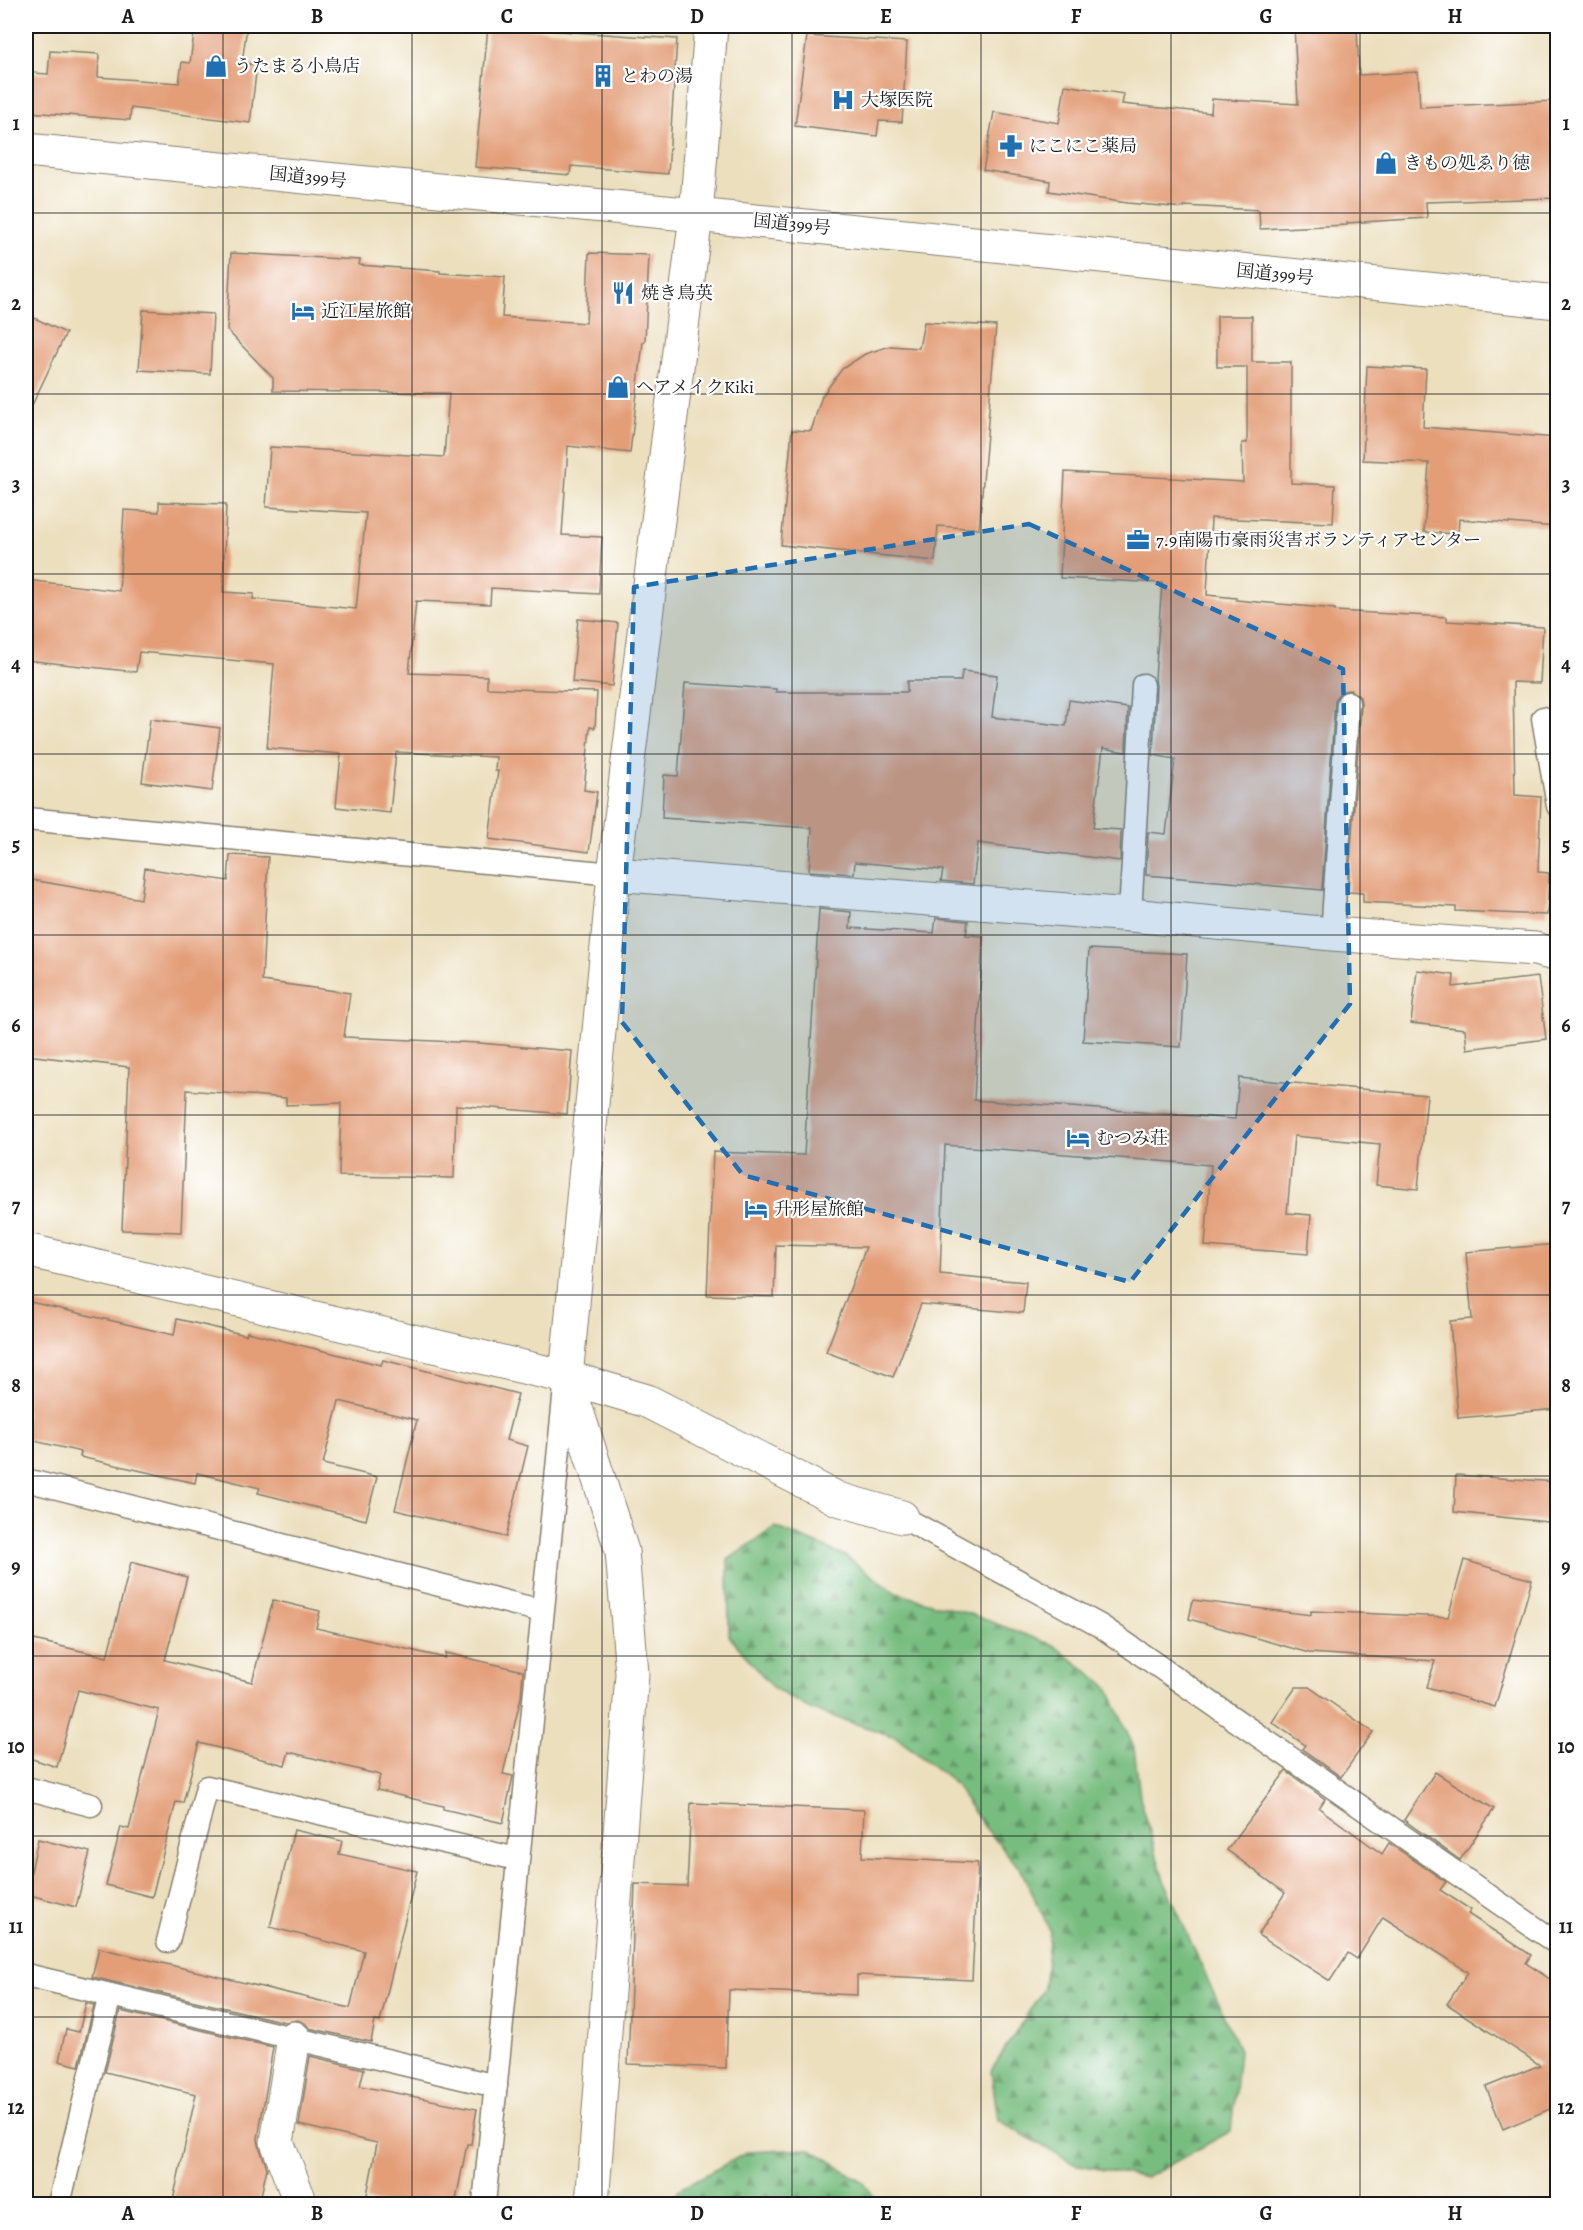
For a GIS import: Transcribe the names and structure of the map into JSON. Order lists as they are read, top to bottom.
{
  "streets": {
    "main road": ["国道399号"]
  },
  "places": {
    "shop": ["うたまる小鳥店", "きもの処ゑり徳", "ヘアメイクKiki"],
    "building": ["とわの湯"],
    "hospital": ["大塚医院"],
    "pharmacy": ["にこにこ薬局"],
    "restaurant": ["焼き鳥英"],
    "hotel": ["近江屋旅館", "むつみ荘", "升形屋旅館"],
    "office": ["7.9南陽市豪雨災害ボランティアセンター"]
  },
  "grid": {
    "columns": [
      "A",
      "B",
      "C",
      "D",
      "E",
      "F",
      "G",
      "H"
    ],
    "rows": [
      "1",
      "2",
      "3",
      "4",
      "5",
      "6",
      "7",
      "8",
      "9",
      "10",
      "11",
      "12"
    ]
  }
}
